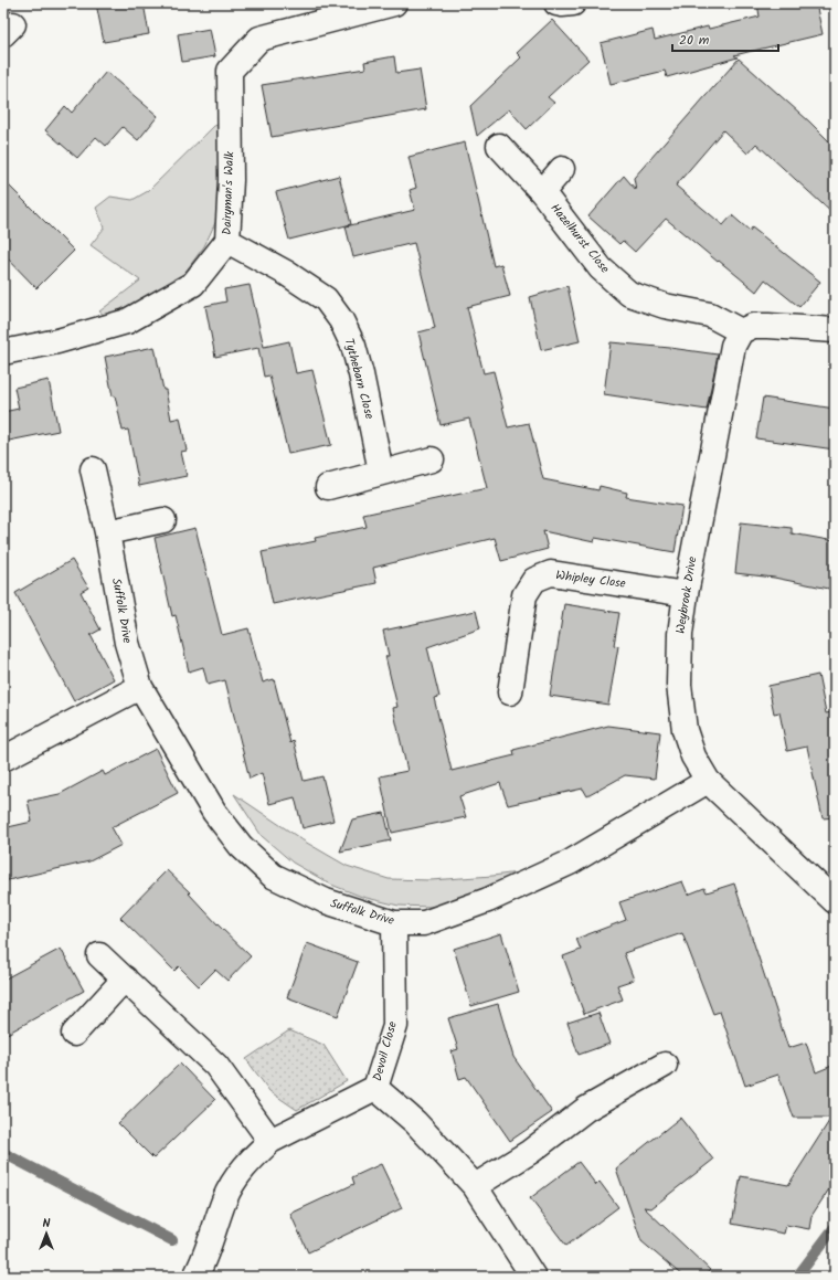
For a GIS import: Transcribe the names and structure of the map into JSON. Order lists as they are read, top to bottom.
{
  "streets": {
    "street": [
      "Dairyman's Walk",
      "Hazelhurst Close",
      "Tythebarn Close",
      "Whipley Close",
      "Weybrook Drive",
      "Suffolk Drive",
      "Devoil Close"
    ]
  },
  "crossings": [
    ["Dairyman's Walk", "Tythebarn Close"],
    ["Hazelhurst Close", "Weybrook Drive"],
    ["Whipley Close", "Weybrook Drive"],
    ["Weybrook Drive", "Suffolk Drive"],
    ["Suffolk Drive", "Devoil Close"]
  ],
  "scale_bar": "20 m",
  "north": "top"
}
